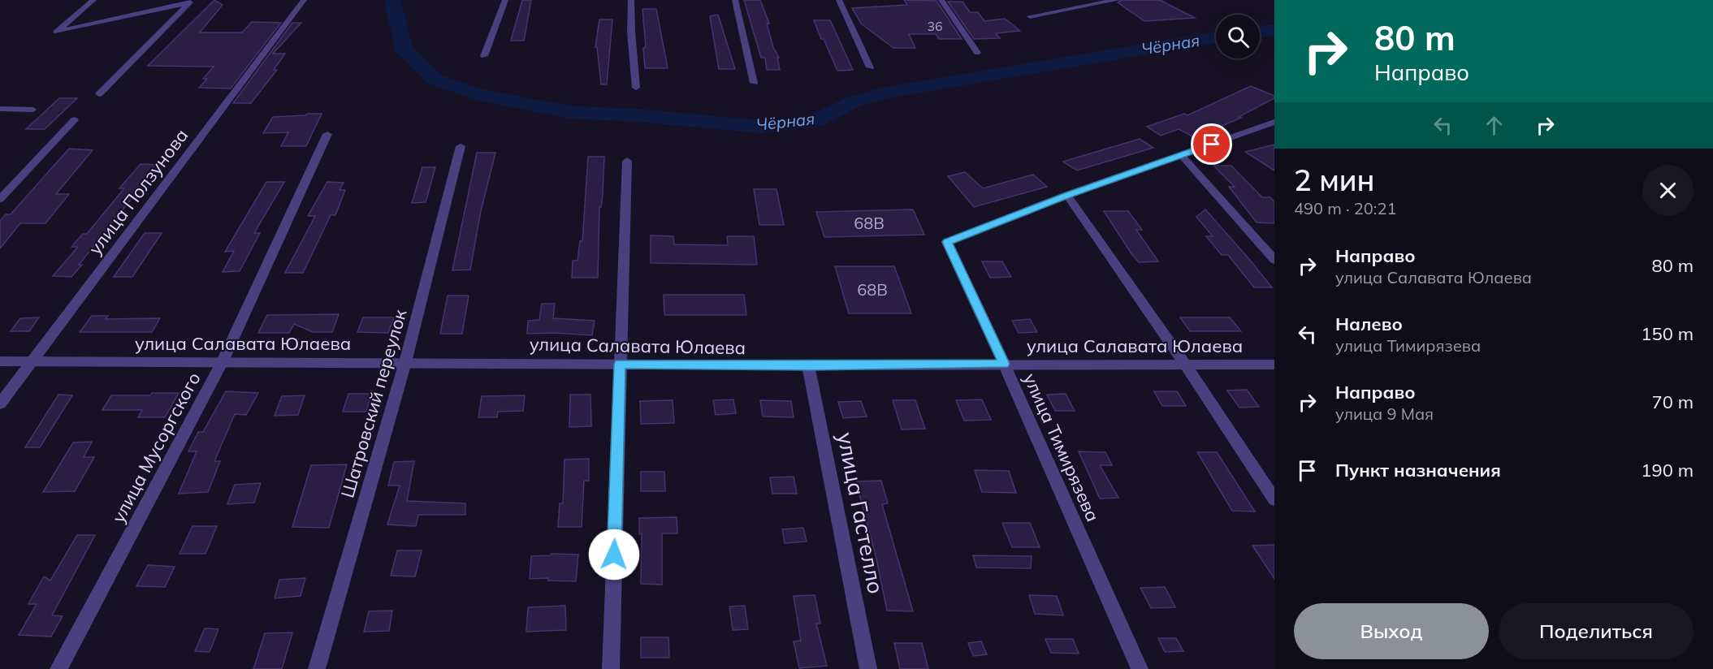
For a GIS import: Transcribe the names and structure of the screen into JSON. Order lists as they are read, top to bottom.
{
  "streets": {
    "street": [
      "улица Ползунова",
      "улица Салавата Юлаева",
      "Шатровский переулок",
      "улица Мусоргского",
      "улица Тимирязева",
      "улица Гастелло"
    ]
  },
  "crossings": [
    ["улица Ползунова", "улица Салавата Юлаева"],
    ["улица Салавата Юлаева", "Шатровский переулок"],
    ["улица Салавата Юлаева", "улица Мусоргского"],
    ["улица Салавата Юлаева", "улица Тимирязева"],
    ["улица Салавата Юлаева", "улица Гастелло"]
  ],
  "water": ["Чёрная"],
  "house_numbers": ["36", "68В", "68В"],
  "page": {
    "turn": ["80 m", "Направо"],
    "heading": ["2 мин", "490 m · 20:21"],
    "list": [
      {
        "name": "Направо",
        "note": "улица Салавата Юлаева",
        "value": "80 m"
      },
      {
        "name": "Налево",
        "note": "улица Тимирязева",
        "value": "150 m"
      },
      {
        "name": "Направо",
        "note": "улица 9 Мая",
        "value": "70 m"
      },
      {
        "name": "Пункт назначения",
        "value": "190 m"
      }
    ],
    "buttons": ["Выход", "Поделиться"]
  }
}
